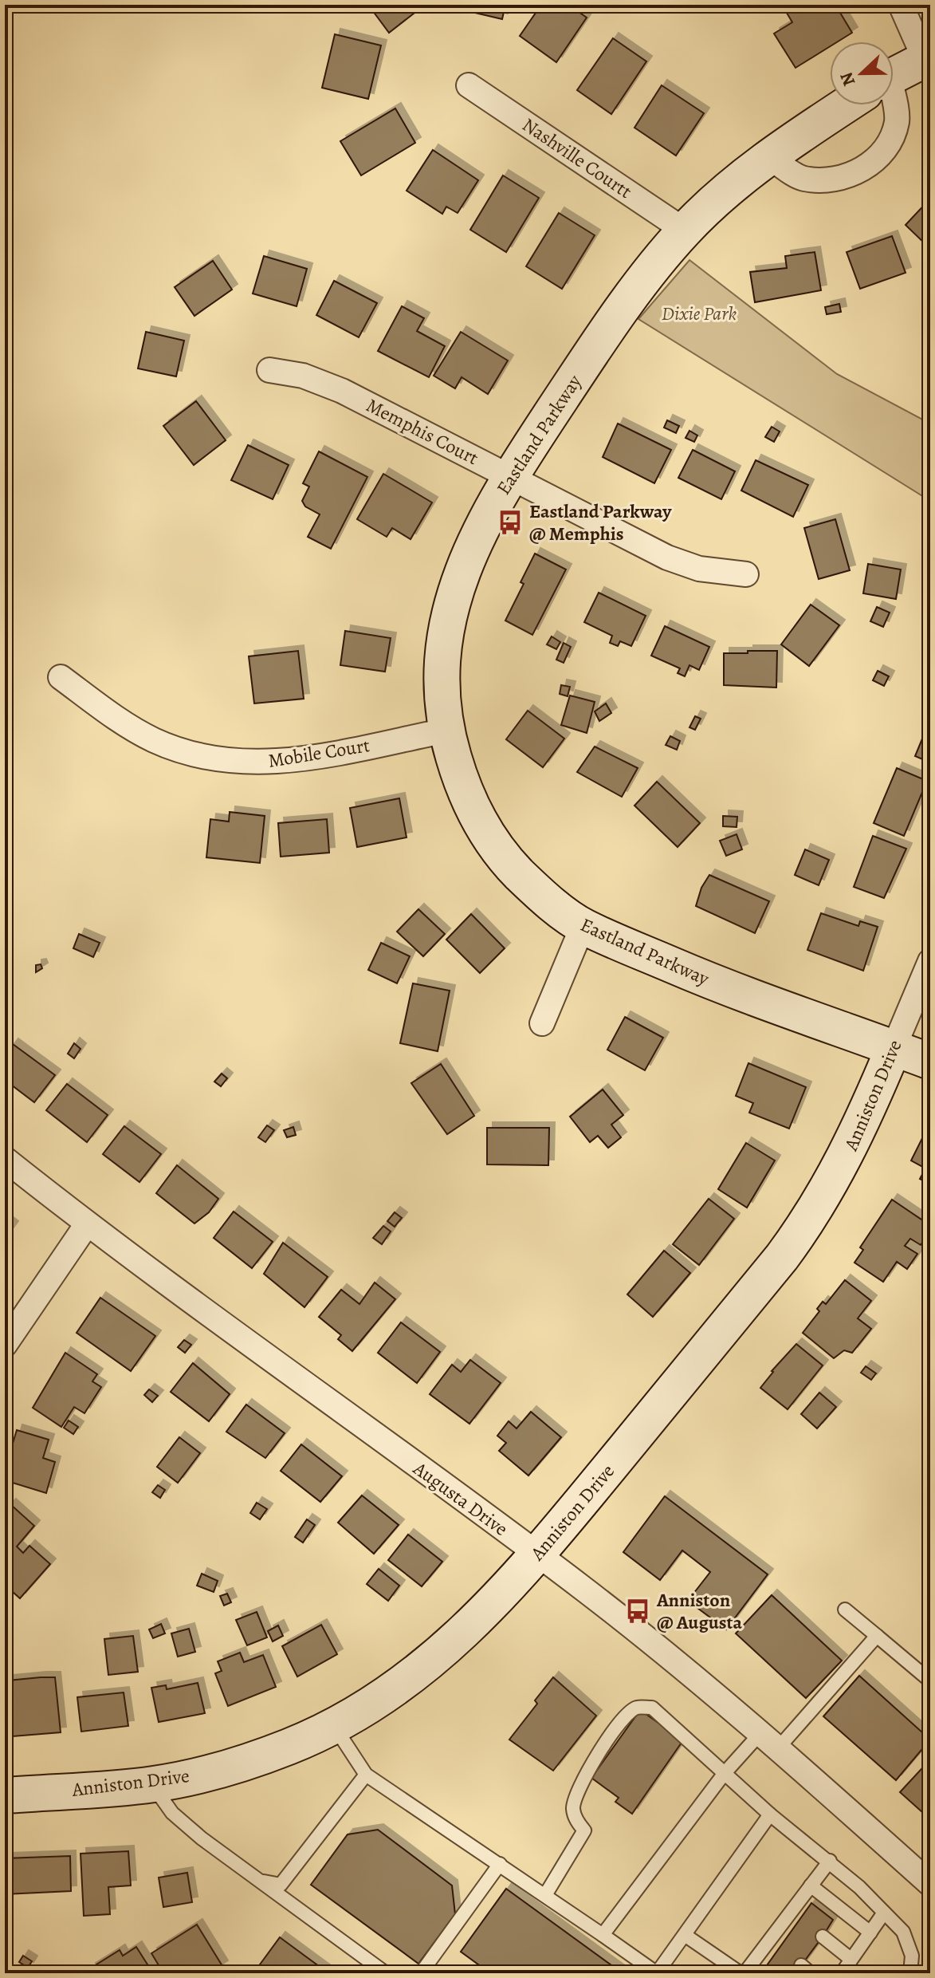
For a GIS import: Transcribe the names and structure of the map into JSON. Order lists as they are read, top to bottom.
{
  "streets": {
    "street": [
      "Nashville Courtt",
      "Memphis Court",
      "Eastland Parkway",
      "Mobile Court",
      "Anniston Drive",
      "Augusta Drive"
    ]
  },
  "crossings": [
    ["Nashville Courtt", "Eastland Parkway"],
    ["Memphis Court", "Eastland Parkway"],
    ["Eastland Parkway", "Mobile Court"],
    ["Eastland Parkway", "Anniston Drive"],
    ["Anniston Drive", "Augusta Drive"]
  ],
  "parks": ["Dixie Park"],
  "places": {
    "bus stop": ["Eastland Parkway @ Memphis", "Anniston @ Augusta"]
  },
  "north": "left"
}
